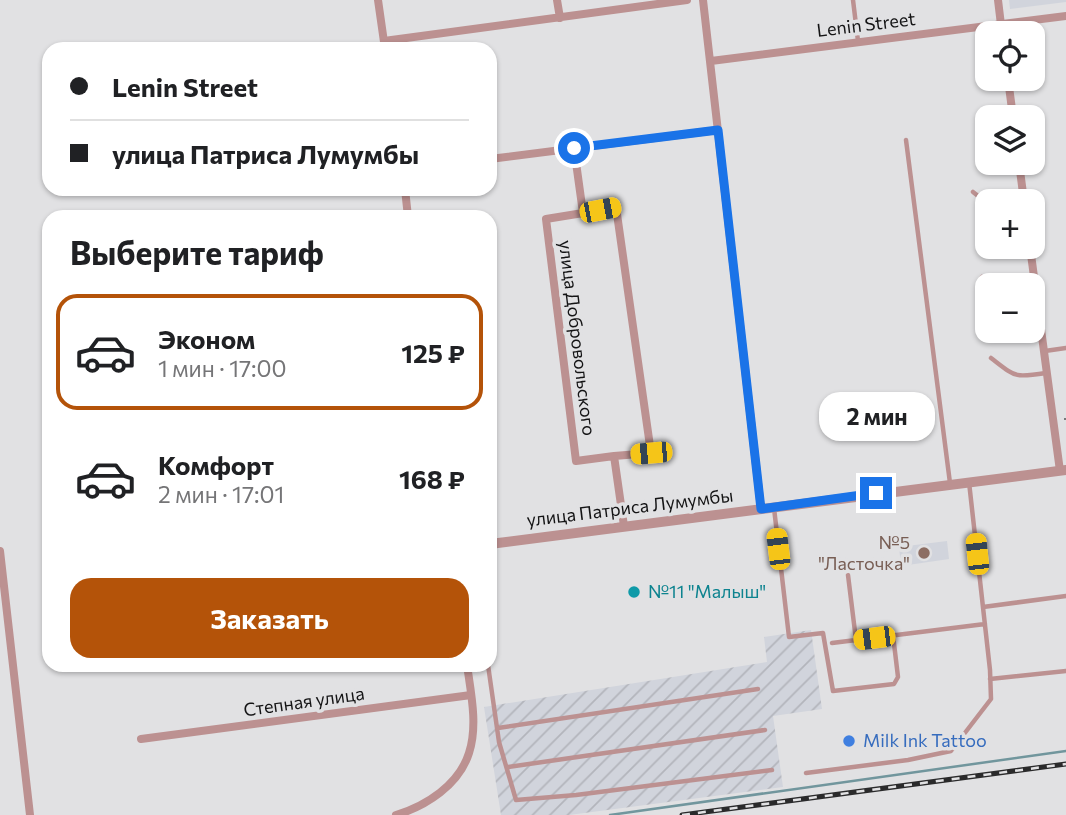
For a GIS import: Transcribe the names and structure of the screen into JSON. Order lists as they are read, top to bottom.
{
  "streets": {
    "street": [
      "Lenin Street",
      "улица Добровольского",
      "улица Патриса Лумумбы",
      "Степная улица"
    ]
  },
  "places": ["№5 \"Ласточка\"", "№11 \"Малыш\"", "Milk Ink Tattoo"],
  "page": {
    "map_buttons": ["+", "−"],
    "banner": ["Lenin Street", "улица Патриса Лумумбы"],
    "heading": "Выберите тариф",
    "list": [
      {
        "name": "Эконом",
        "note": "1 мин · 17:00",
        "value": "125 ₽"
      },
      {
        "name": "Комфорт",
        "note": "2 мин · 17:01",
        "value": "168 ₽"
      }
    ],
    "bubble": "2 мин",
    "buttons": "Заказать"
  }
}
